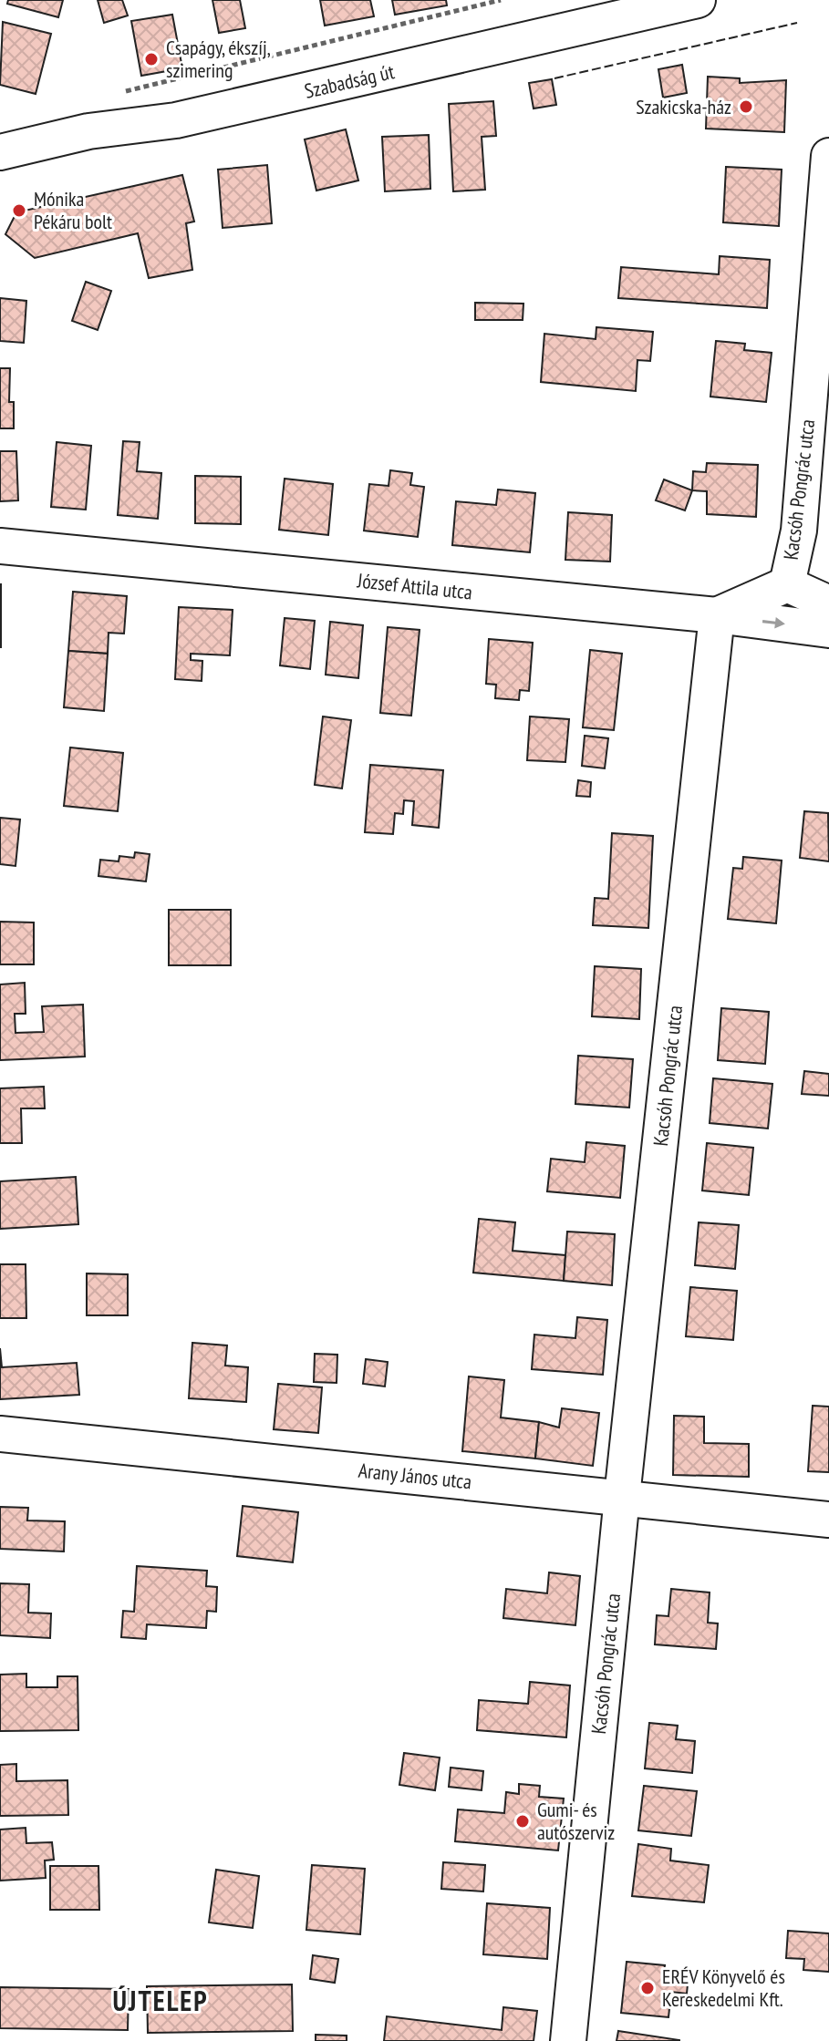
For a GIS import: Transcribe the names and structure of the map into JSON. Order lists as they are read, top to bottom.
{
  "streets": {
    "street": [
      "Szabadság út",
      "Kacsóh Pongrác utca",
      "József Attila utca",
      "Arany János utca"
    ]
  },
  "crossings": [
    ["Kacsóh Pongrác utca", "József Attila utca"],
    ["Kacsóh Pongrác utca", "Arany János utca"]
  ],
  "districts": ["ÚJTELEP"],
  "places": [
    "Csapágy, ékszíj, szimering",
    "Szakicska-ház",
    "Mónika Pékáru bolt",
    "Gumi- és autószerviz",
    "ERÉV Könyvelő és Kereskedelmi Kft."
  ]
}
